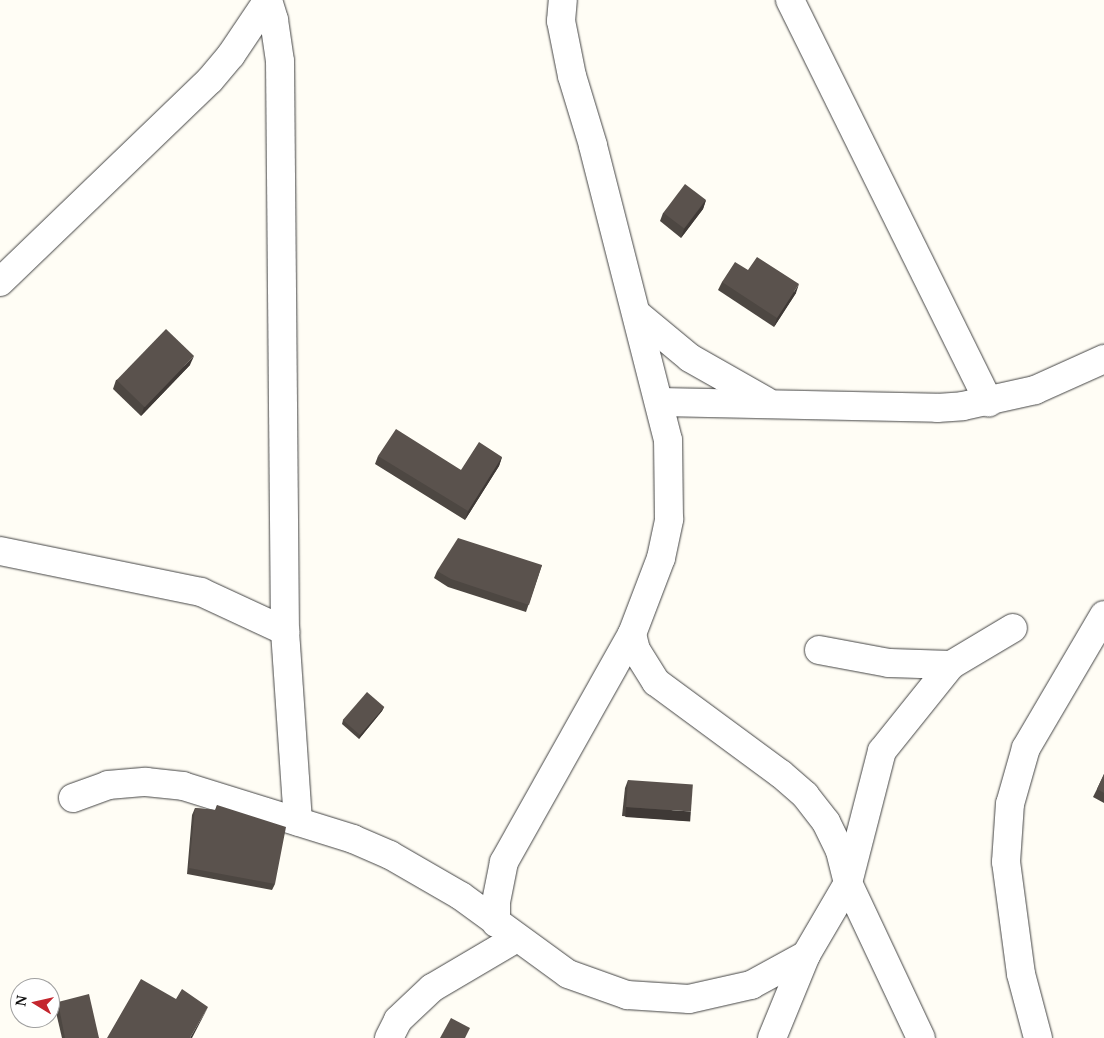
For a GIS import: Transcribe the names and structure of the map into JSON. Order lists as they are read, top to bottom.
{
  "north": "left"
}
